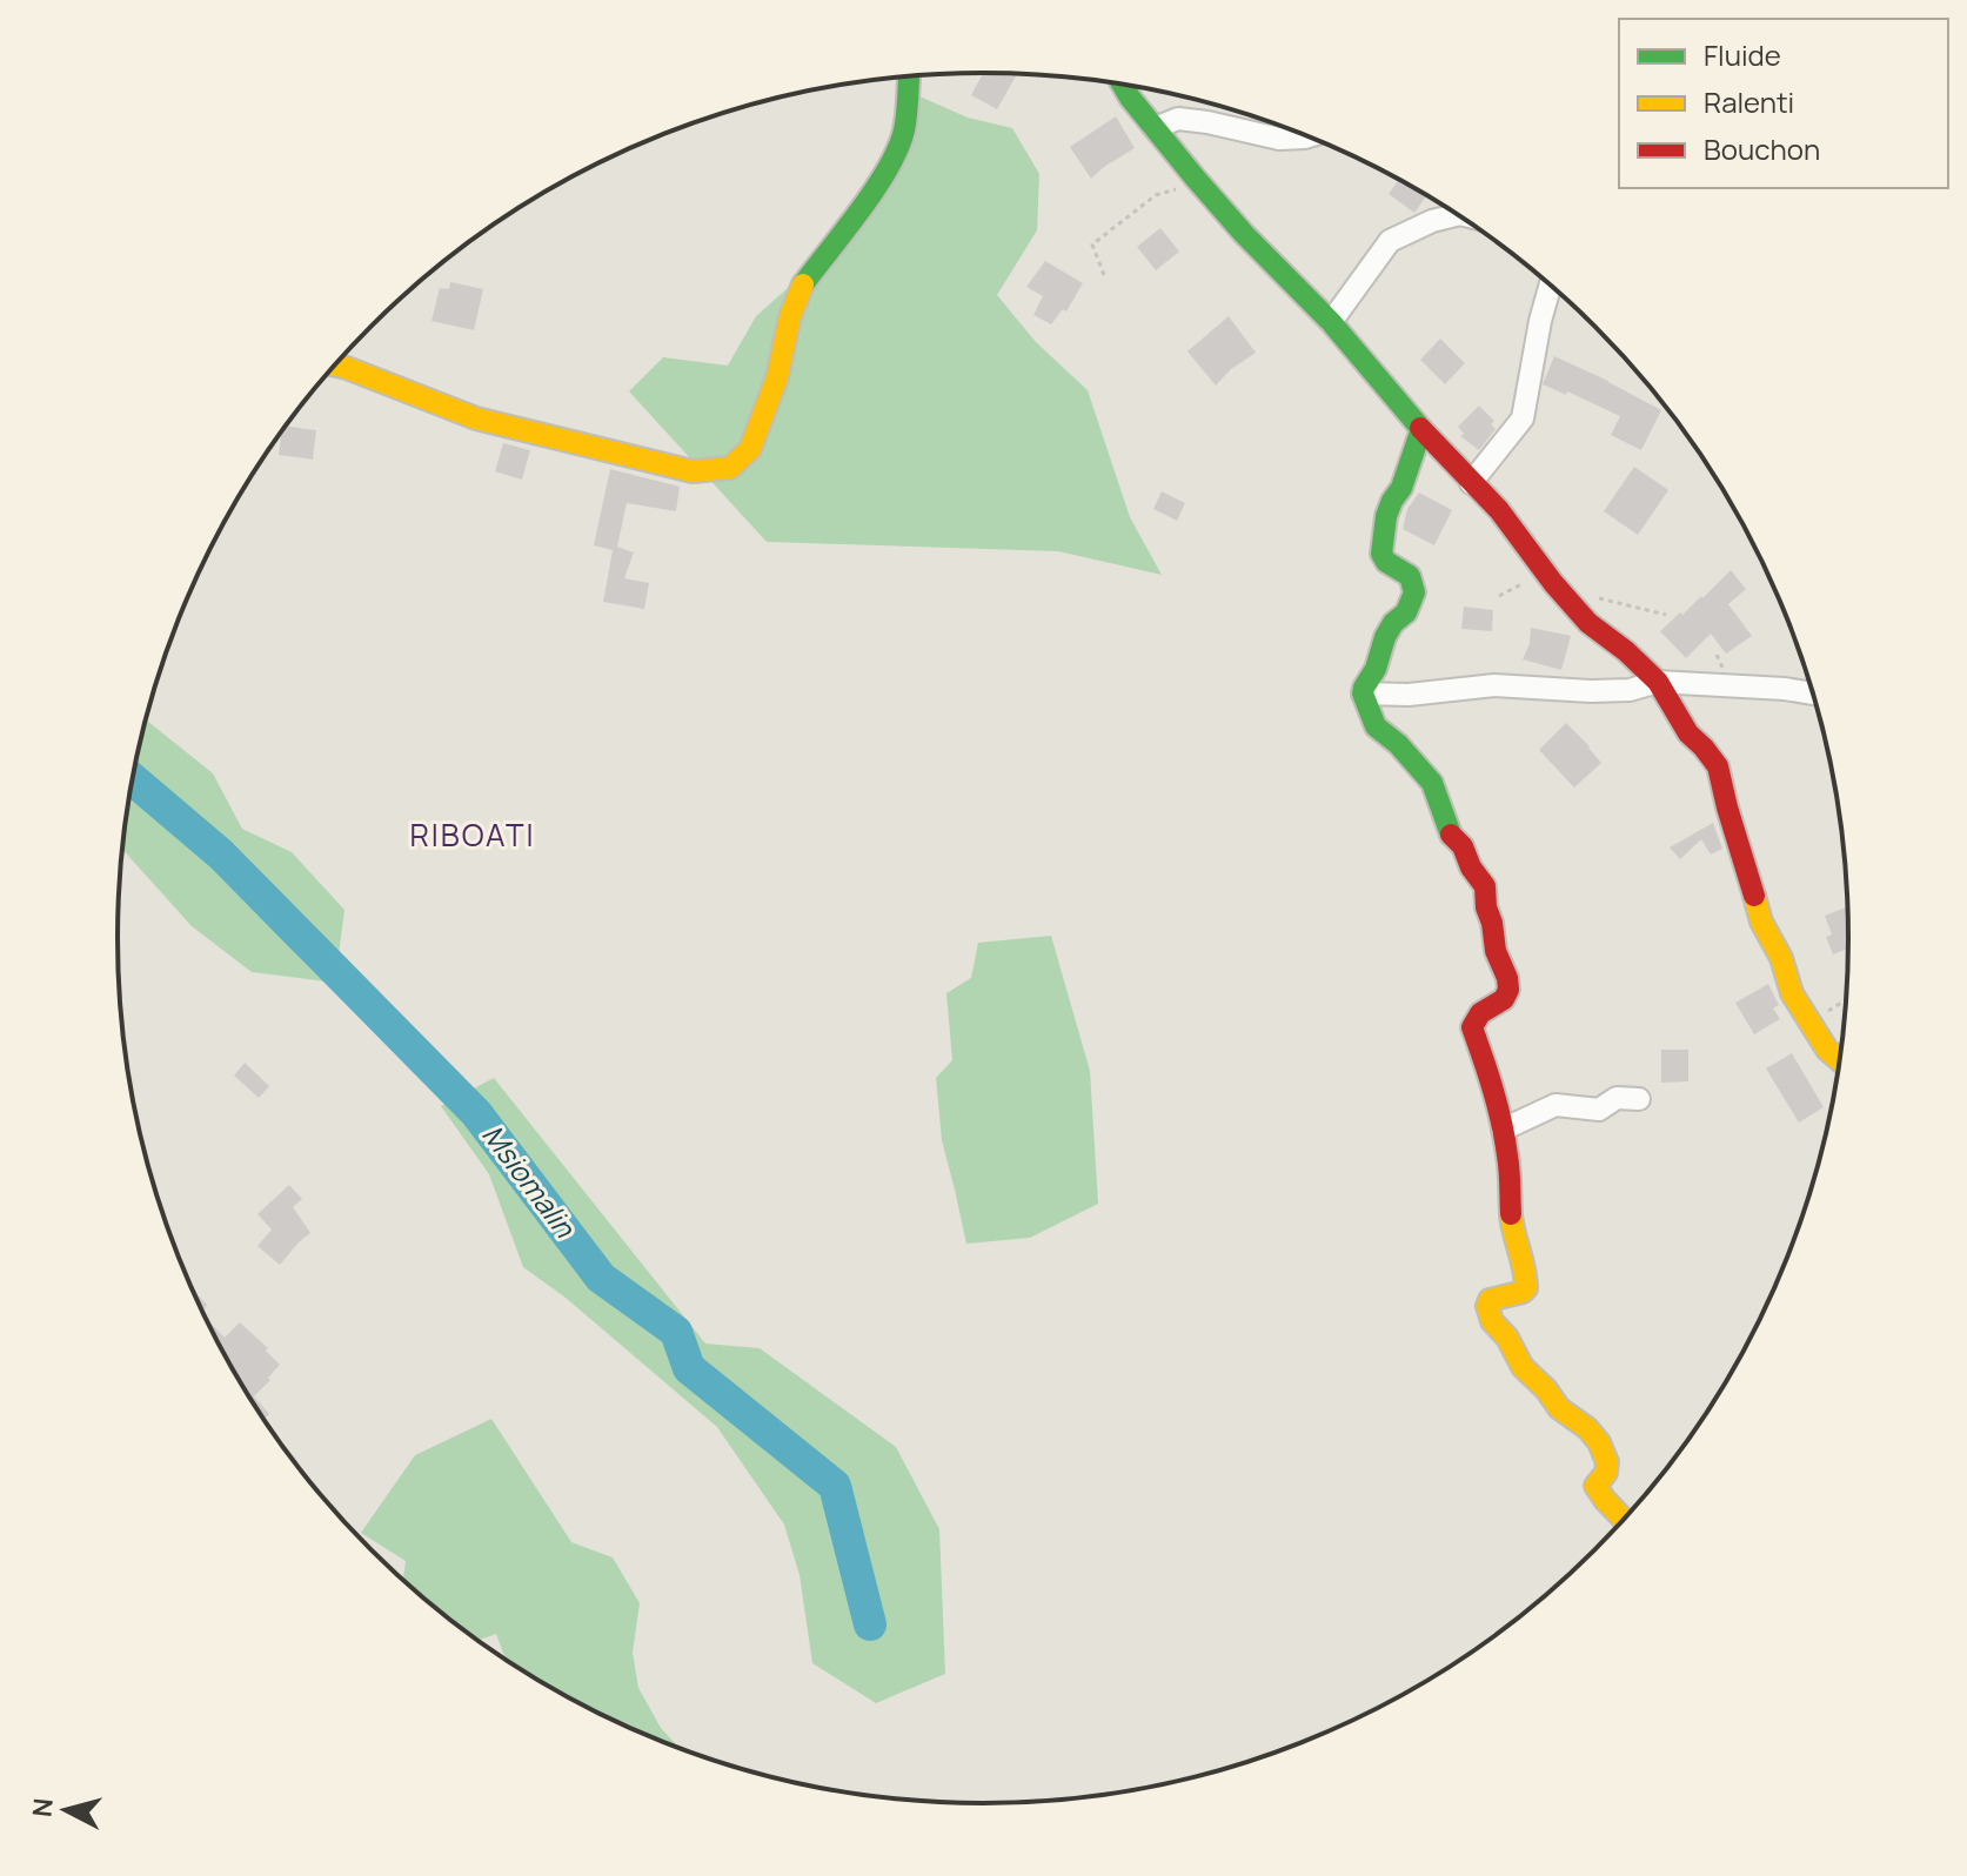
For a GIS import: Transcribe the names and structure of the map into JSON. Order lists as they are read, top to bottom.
{
  "districts": ["RIBOATI"],
  "water": ["Msiomalin"],
  "legend": ["Fluide", "Ralenti", "Bouchon"],
  "north": "left"
}
